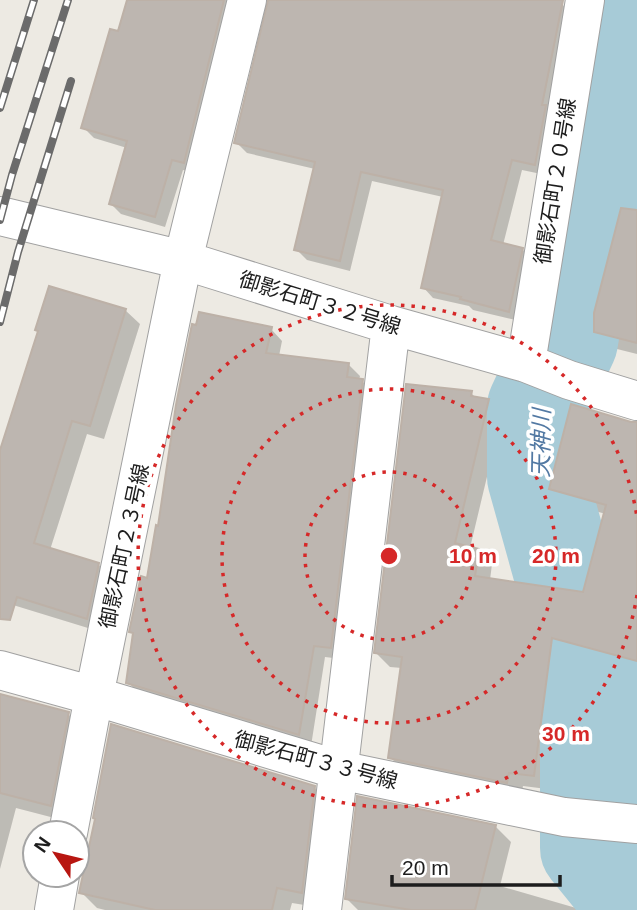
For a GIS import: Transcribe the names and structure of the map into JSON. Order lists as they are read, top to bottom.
{
  "streets": {
    "street": [
      "御影石町２０号線",
      "御影石町３２号線",
      "御影石町２３号線",
      "御影石町３３号線"
    ]
  },
  "crossings": [
    ["御影石町２０号線", "御影石町３２号線"],
    ["御影石町３２号線", "御影石町２３号線"],
    ["御影石町２３号線", "御影石町３３号線"]
  ],
  "water": ["天神川"],
  "scale_bar": "20 m",
  "north": "top left",
  "rings": ["10 m", "20 m", "30 m"]
}
